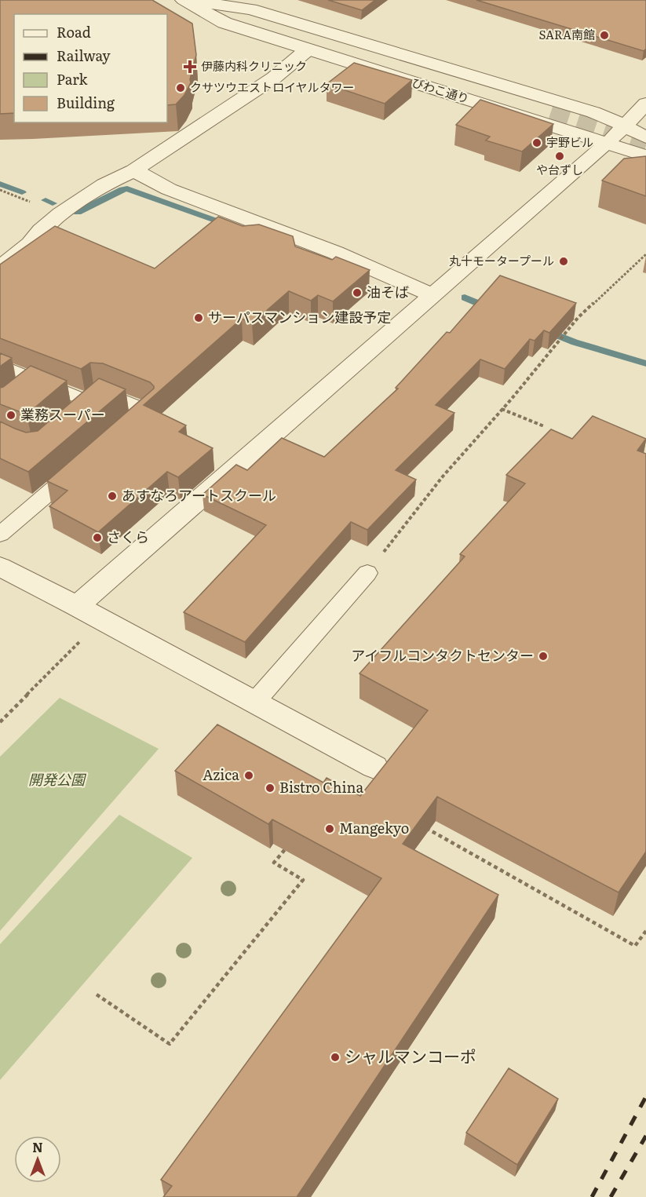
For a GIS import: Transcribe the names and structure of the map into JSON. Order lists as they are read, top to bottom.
{
  "streets": {
    "street": ["びわこ通り"]
  },
  "parks": ["開発公園"],
  "places": {
    "other": [
      "SARA南館",
      "クサツウエストロイヤルタワー",
      "宇野ビル",
      "や台ずし",
      "丸十モータープール",
      "油そば",
      "サーパスマンション建設予定",
      "業務スーパー",
      "あすなろアートスクール",
      "さくら",
      "アイフルコンタクトセンター",
      "Azica",
      "Bistro China",
      "Mangekyo",
      "シャルマンコーポ"
    ],
    "health": ["伊藤内科クリニック"]
  },
  "legend": [
    "Road",
    "Railway",
    "Park",
    "Building"
  ],
  "north": "top"
}
